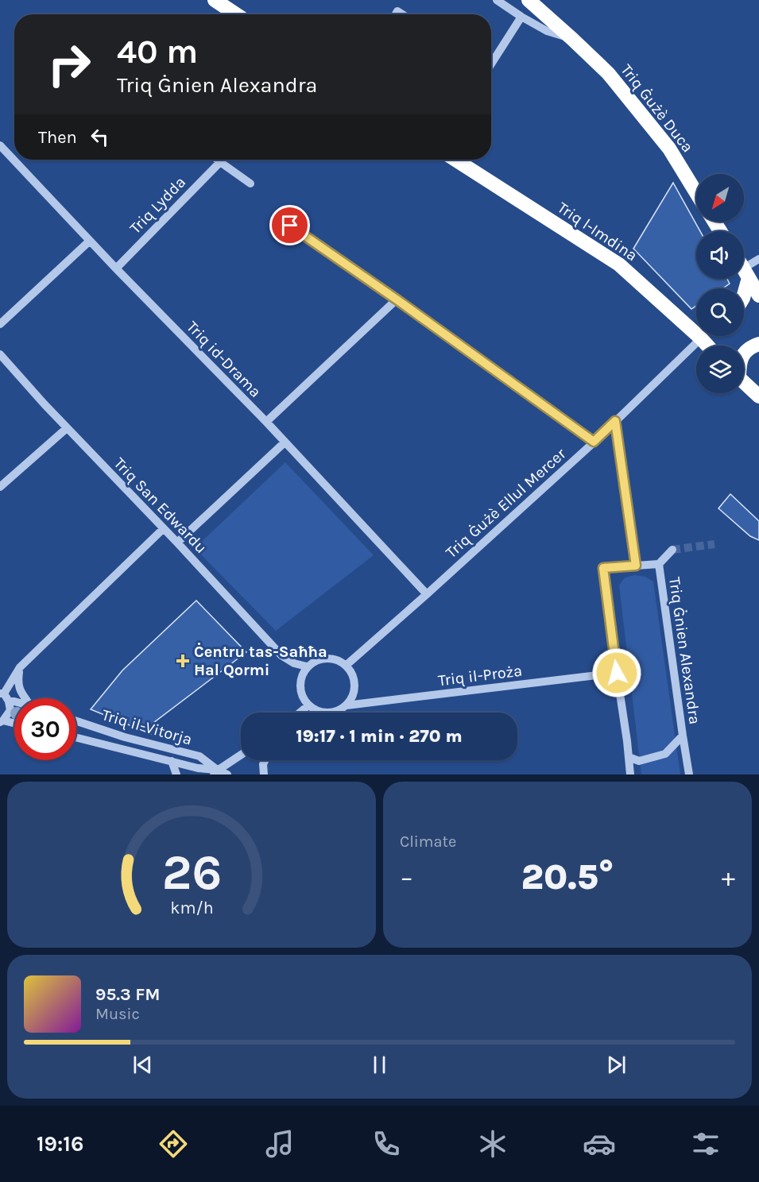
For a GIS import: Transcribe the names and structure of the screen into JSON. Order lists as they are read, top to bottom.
{
  "streets": {
    "highway": ["Triq Ġużè Duca", "Triq l-Imdina"],
    "street": [
      "Triq Lydda",
      "Triq id-Drama",
      "Triq Ġużè Ellul Mercer",
      "Triq San Edwardu",
      "Triq Ġnien Alexandra",
      "Triq il-Proża",
      "Triq il-Vitorja"
    ]
  },
  "crossings": [
    ["Triq Lydda", "Triq id-Drama"],
    ["Triq id-Drama", "Triq Ġużè Ellul Mercer"],
    ["Triq Ġużè Ellul Mercer", "Triq San Edwardu"],
    ["Triq Ġużè Ellul Mercer", "Triq il-Proża"],
    ["Triq San Edwardu", "Triq il-Proża"],
    ["Triq Ġnien Alexandra", "Triq il-Proża"]
  ],
  "places": {
    "health": ["Ċentru tas-Saħħa Ħal Qormi"]
  },
  "north": "bottom left",
  "page": {
    "turn": ["40 m", "Triq Ġnien Alexandra"],
    "then": "Then",
    "limit": "30",
    "trip": "19:17 · 1 min · 270 m",
    "tile": "Climate",
    "heat": ["−", "20.5°", "+"],
    "song": ["95.3 FM", "Music"],
    "tabs": "19:16",
    "gauge": ["26", "km/h"]
  }
}
